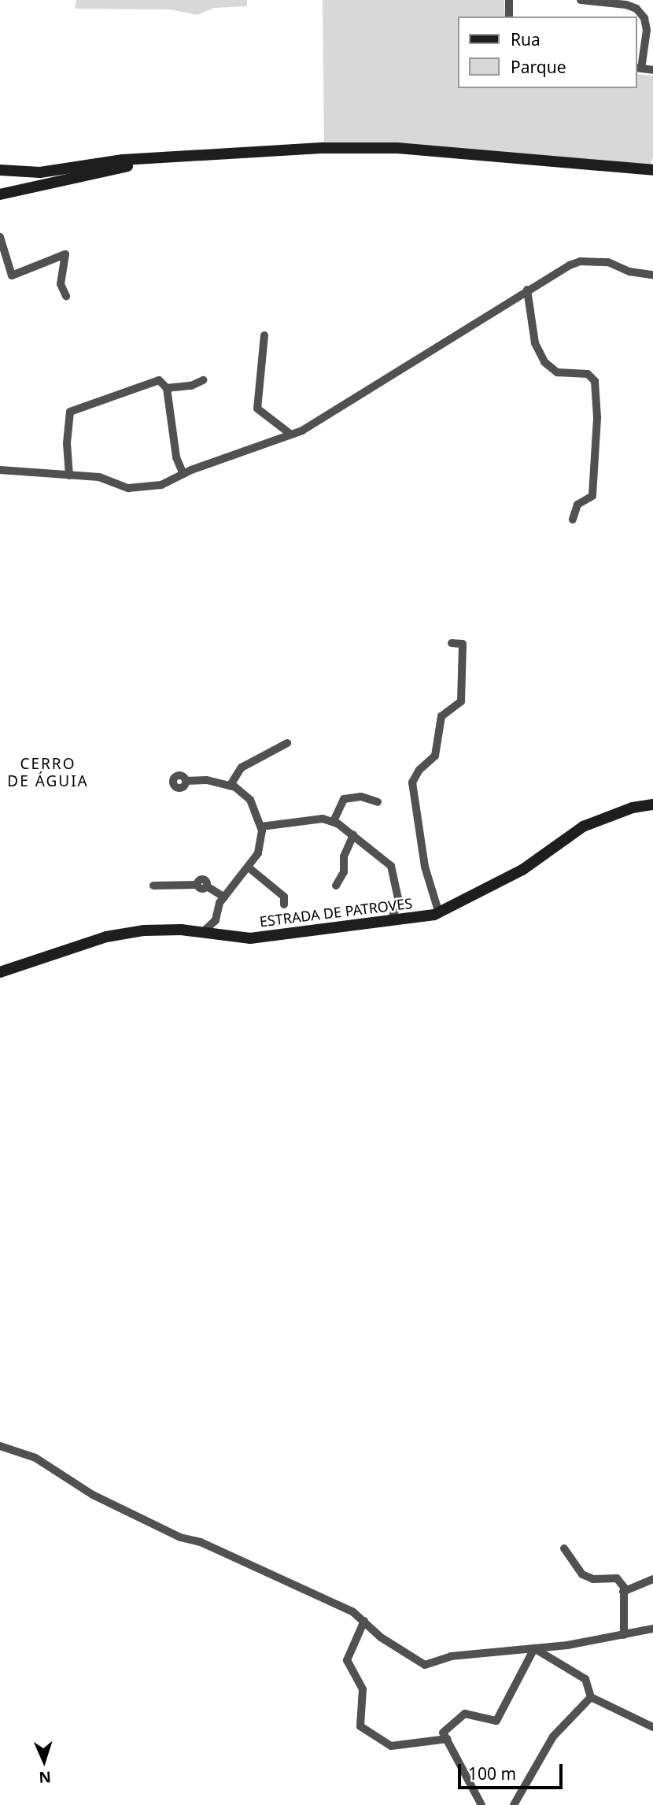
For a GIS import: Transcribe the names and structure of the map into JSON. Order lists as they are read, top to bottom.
{
  "streets": {
    "main road": ["ESTRADA DE PATROVES"]
  },
  "districts": ["CERRO DE ÁGUIA"],
  "legend": ["Rua", "Parque"],
  "scale_bar": "100 m",
  "north": "bottom"
}
